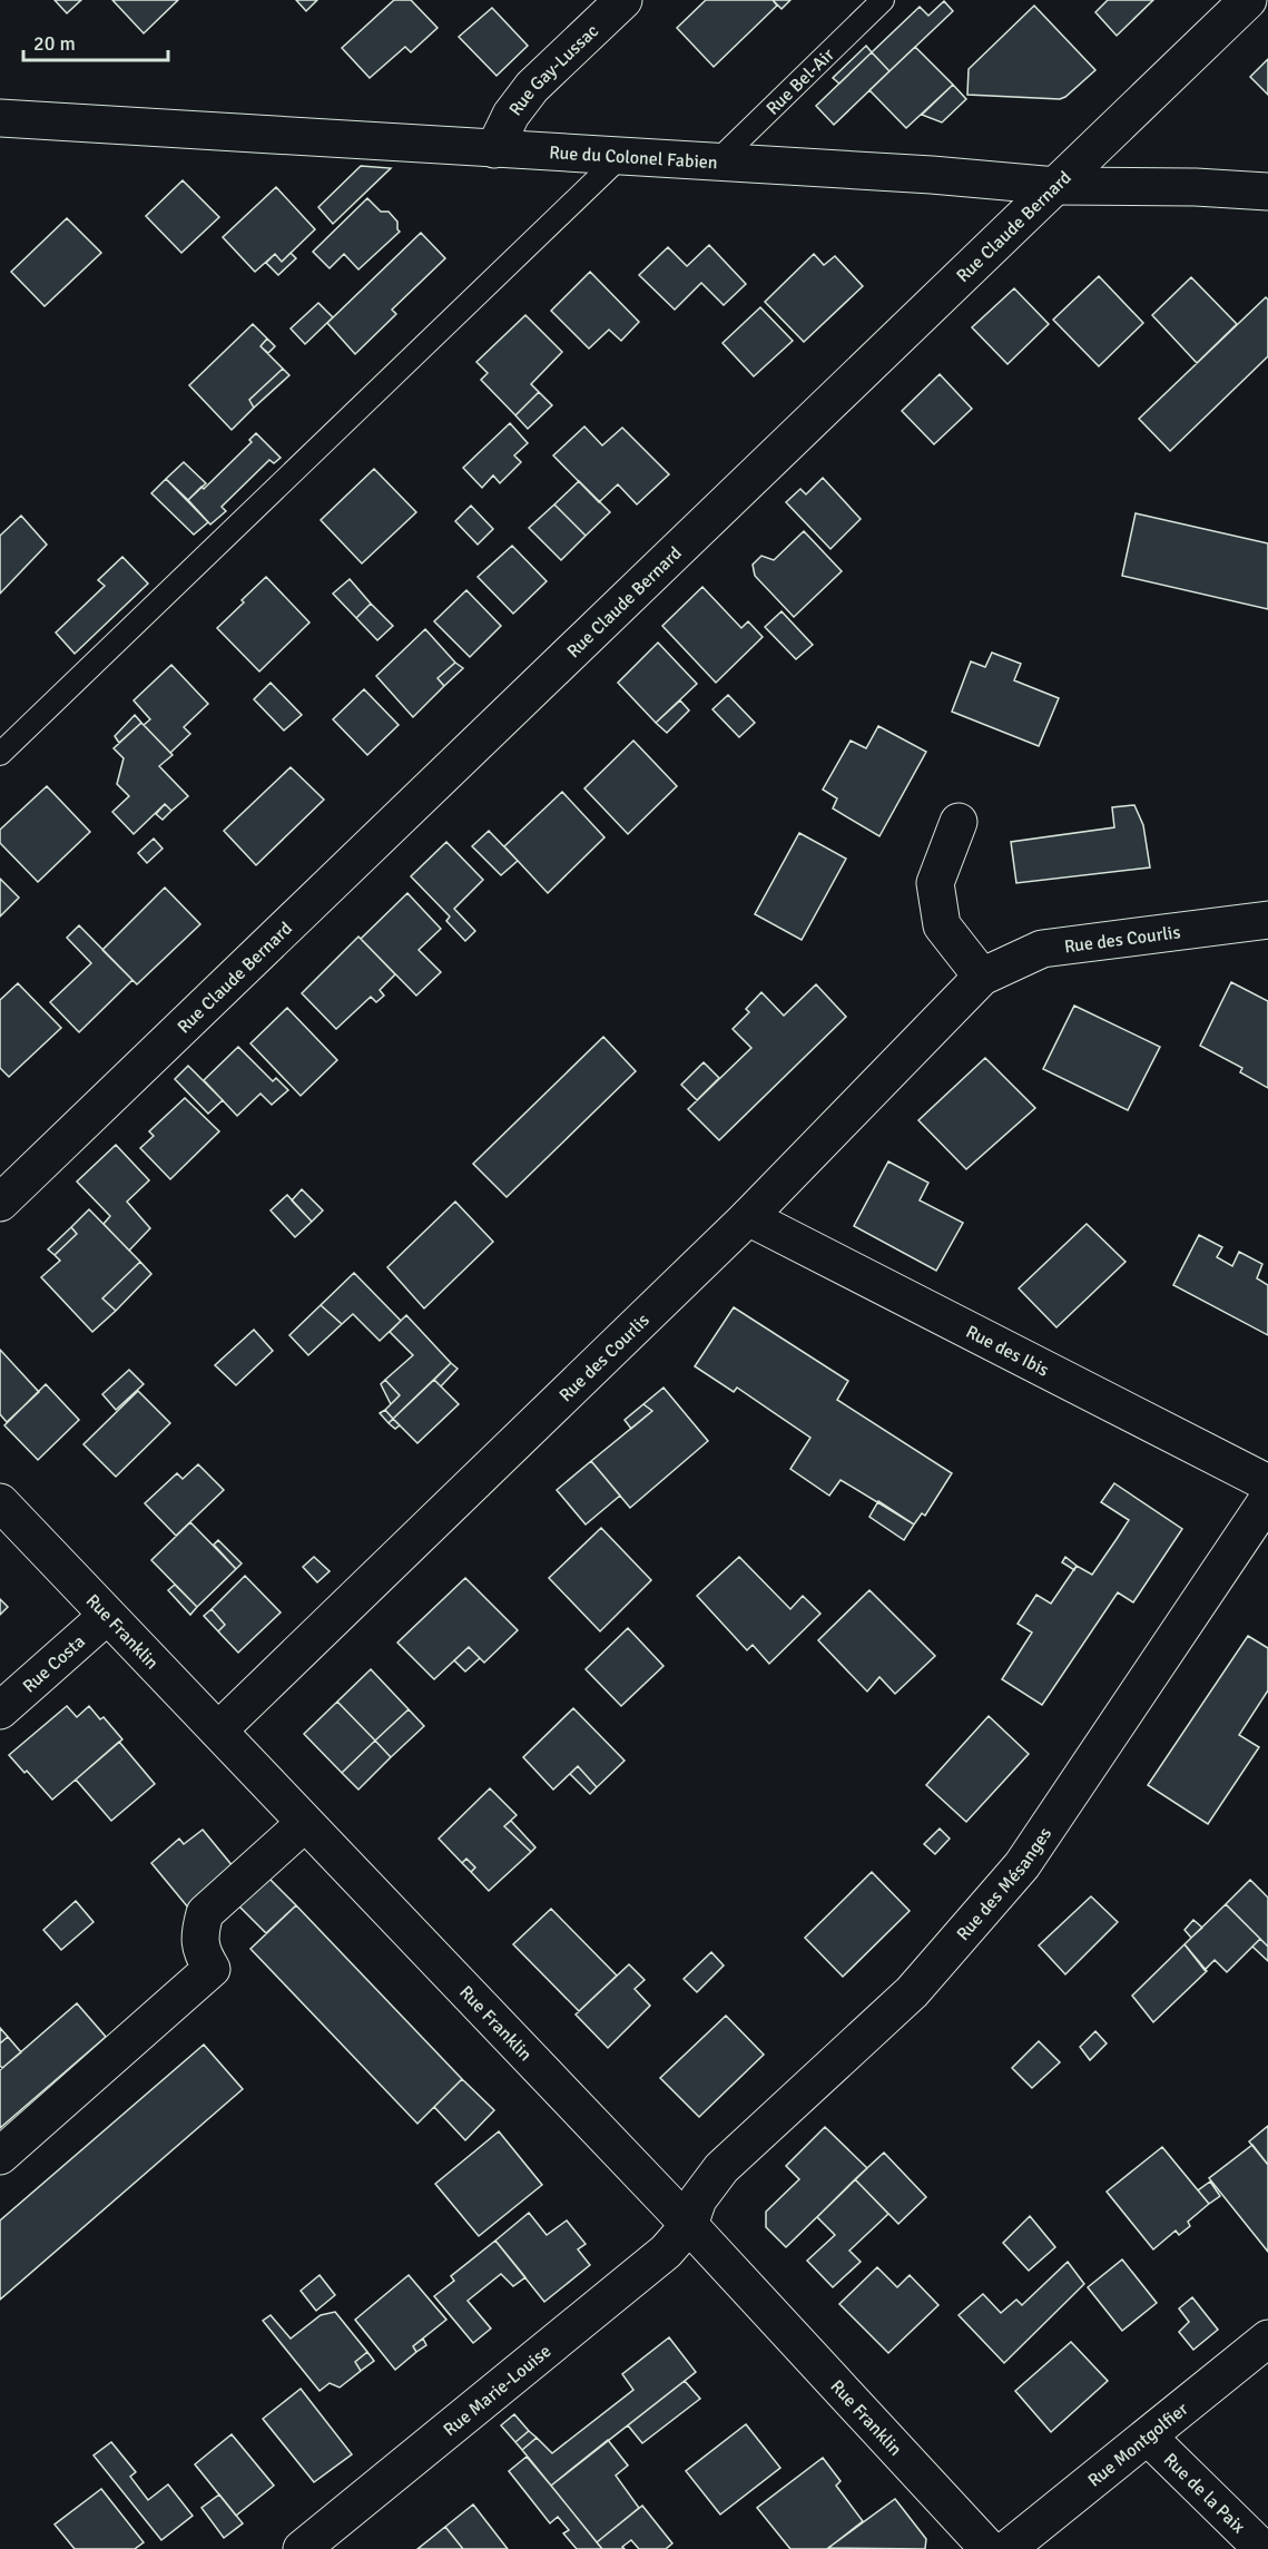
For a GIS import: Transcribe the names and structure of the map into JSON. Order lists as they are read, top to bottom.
{
  "streets": {
    "street": [
      "Rue Gay-Lussac",
      "Rue du Colonel Fabien",
      "Rue Claude Bernard",
      "Rue des Courlis",
      "Rue des Ibis",
      "Rue Franklin",
      "Rue Costa",
      "Rue des Mésanges",
      "Rue Marie-Louise",
      "Rue Montgolfier",
      "Rue de la Paix"
    ],
    "lane": ["Rue Bel-Air"]
  },
  "crossings": [
    ["Rue Gay-Lussac", "Rue du Colonel Fabien"],
    ["Rue Bel-Air", "Rue du Colonel Fabien"],
    ["Rue du Colonel Fabien", "Rue Claude Bernard"],
    ["Rue des Courlis", "Rue des Ibis"],
    ["Rue des Courlis", "Rue Franklin"],
    ["Rue Franklin", "Rue Costa"],
    ["Rue Franklin", "Rue des Mésanges"],
    ["Rue Franklin", "Rue Marie-Louise"],
    ["Rue des Mésanges", "Rue Marie-Louise"],
    ["Rue Montgolfier", "Rue de la Paix"]
  ],
  "scale_bar": "20 m"
}
